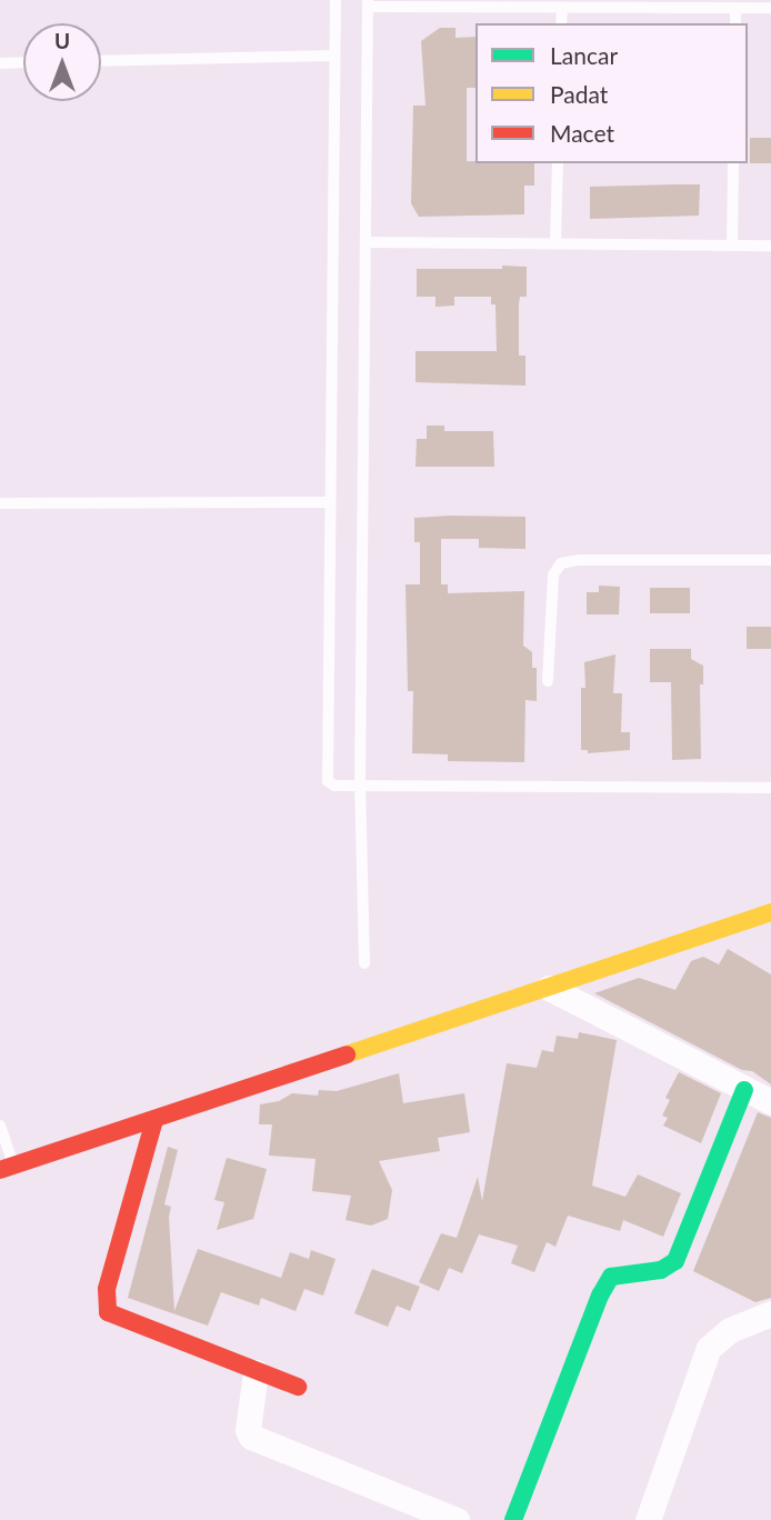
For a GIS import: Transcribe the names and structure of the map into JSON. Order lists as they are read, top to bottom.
{
  "legend": ["Lancar", "Padat", "Macet"],
  "north": "top"
}
